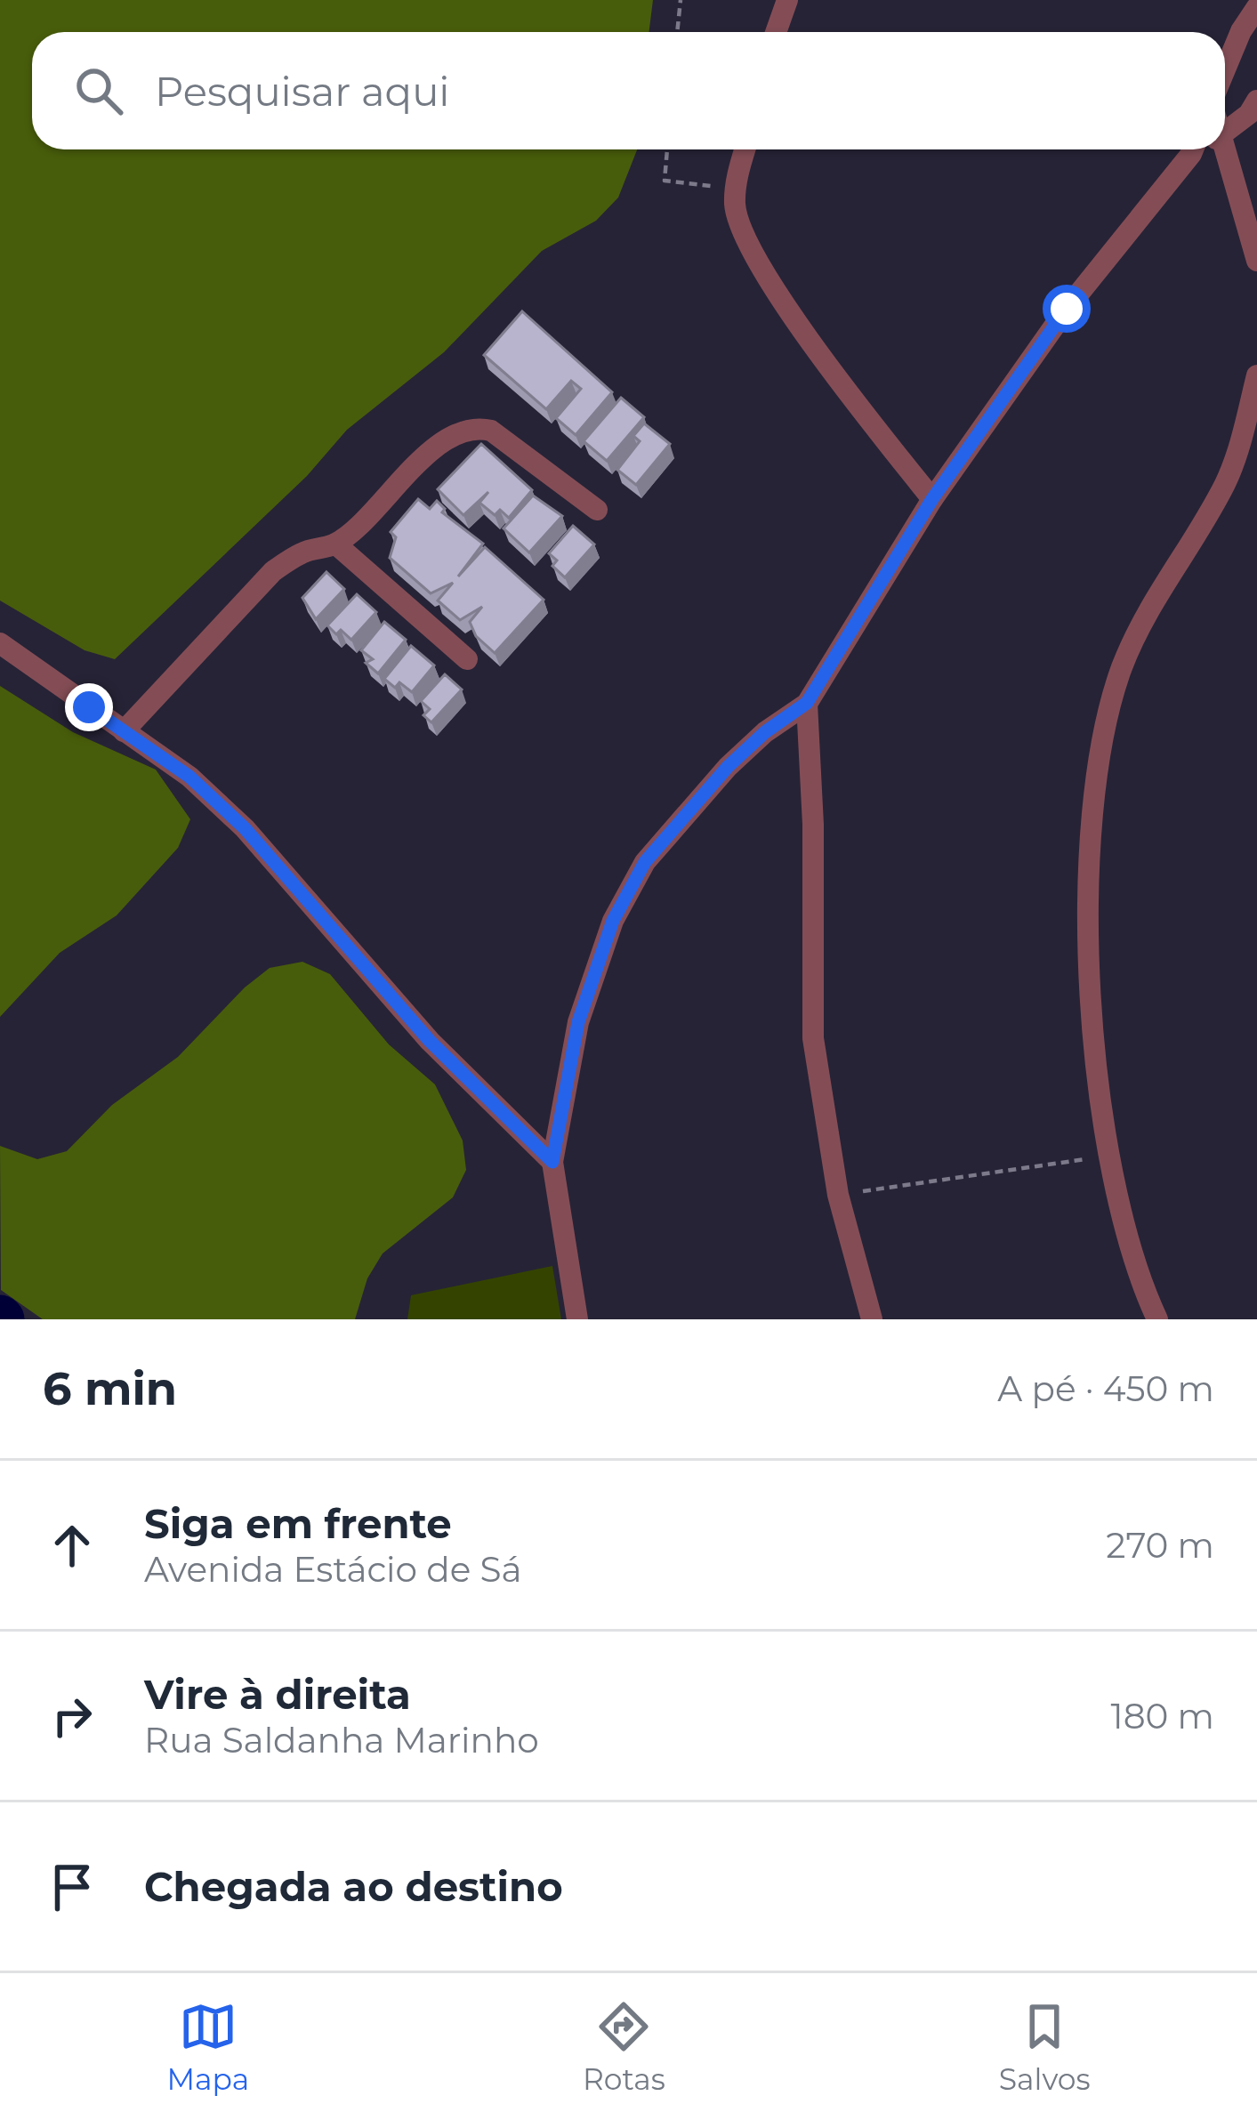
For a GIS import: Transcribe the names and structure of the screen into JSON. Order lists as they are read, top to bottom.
{
  "page": {
    "search": "Pesquisar aqui",
    "heading": ["6 min", "A pé · 450 m"],
    "list": [
      ["Siga em frente", "Avenida Estácio de Sá", "270 m"],
      ["Vire à direita", "Rua Saldanha Marinho", "180 m"],
      "Chegada ao destino"
    ],
    "nav": ["Mapa", "Rotas", "Salvos"]
  }
}
